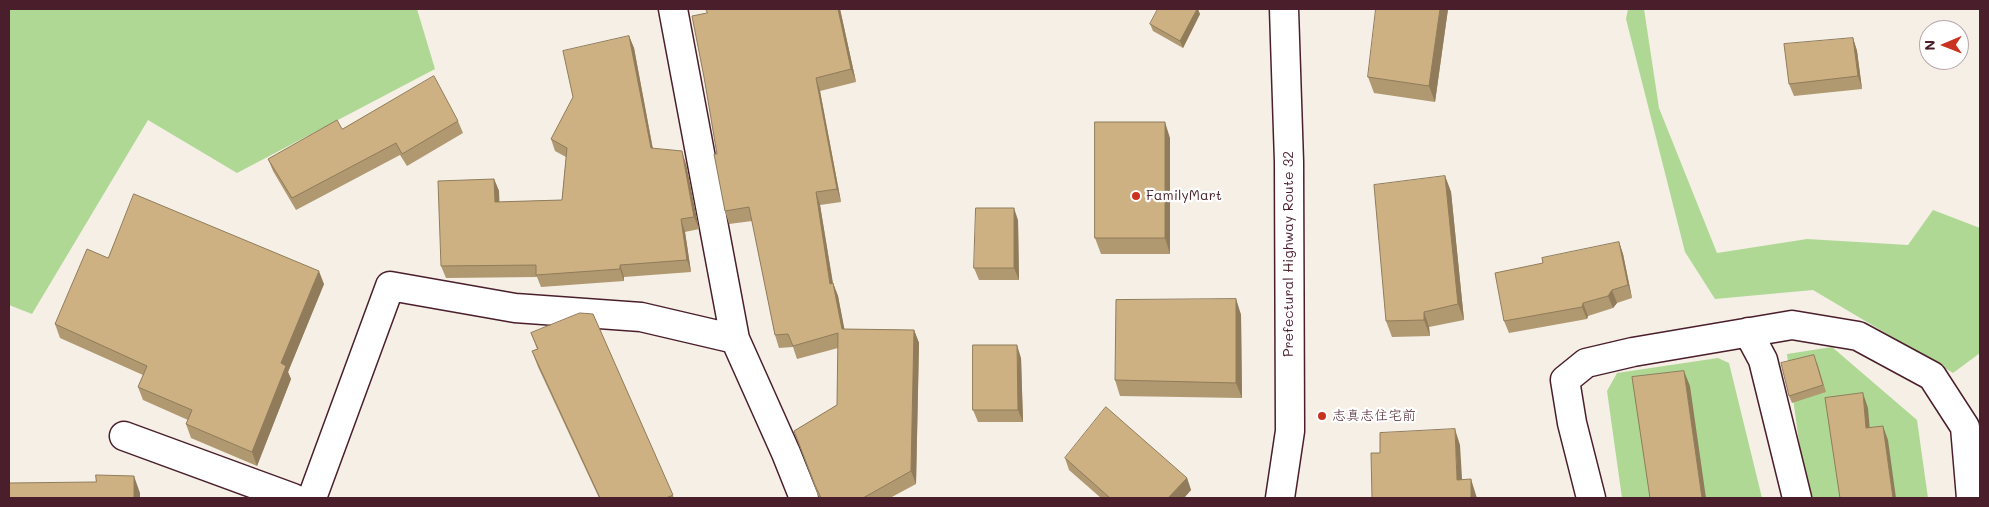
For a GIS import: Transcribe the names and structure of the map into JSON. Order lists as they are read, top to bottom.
{
  "streets": {
    "street": ["Prefectural Highway Route 32"]
  },
  "places": ["FamilyMart", "志真志住宅前"],
  "north": "left"
}
